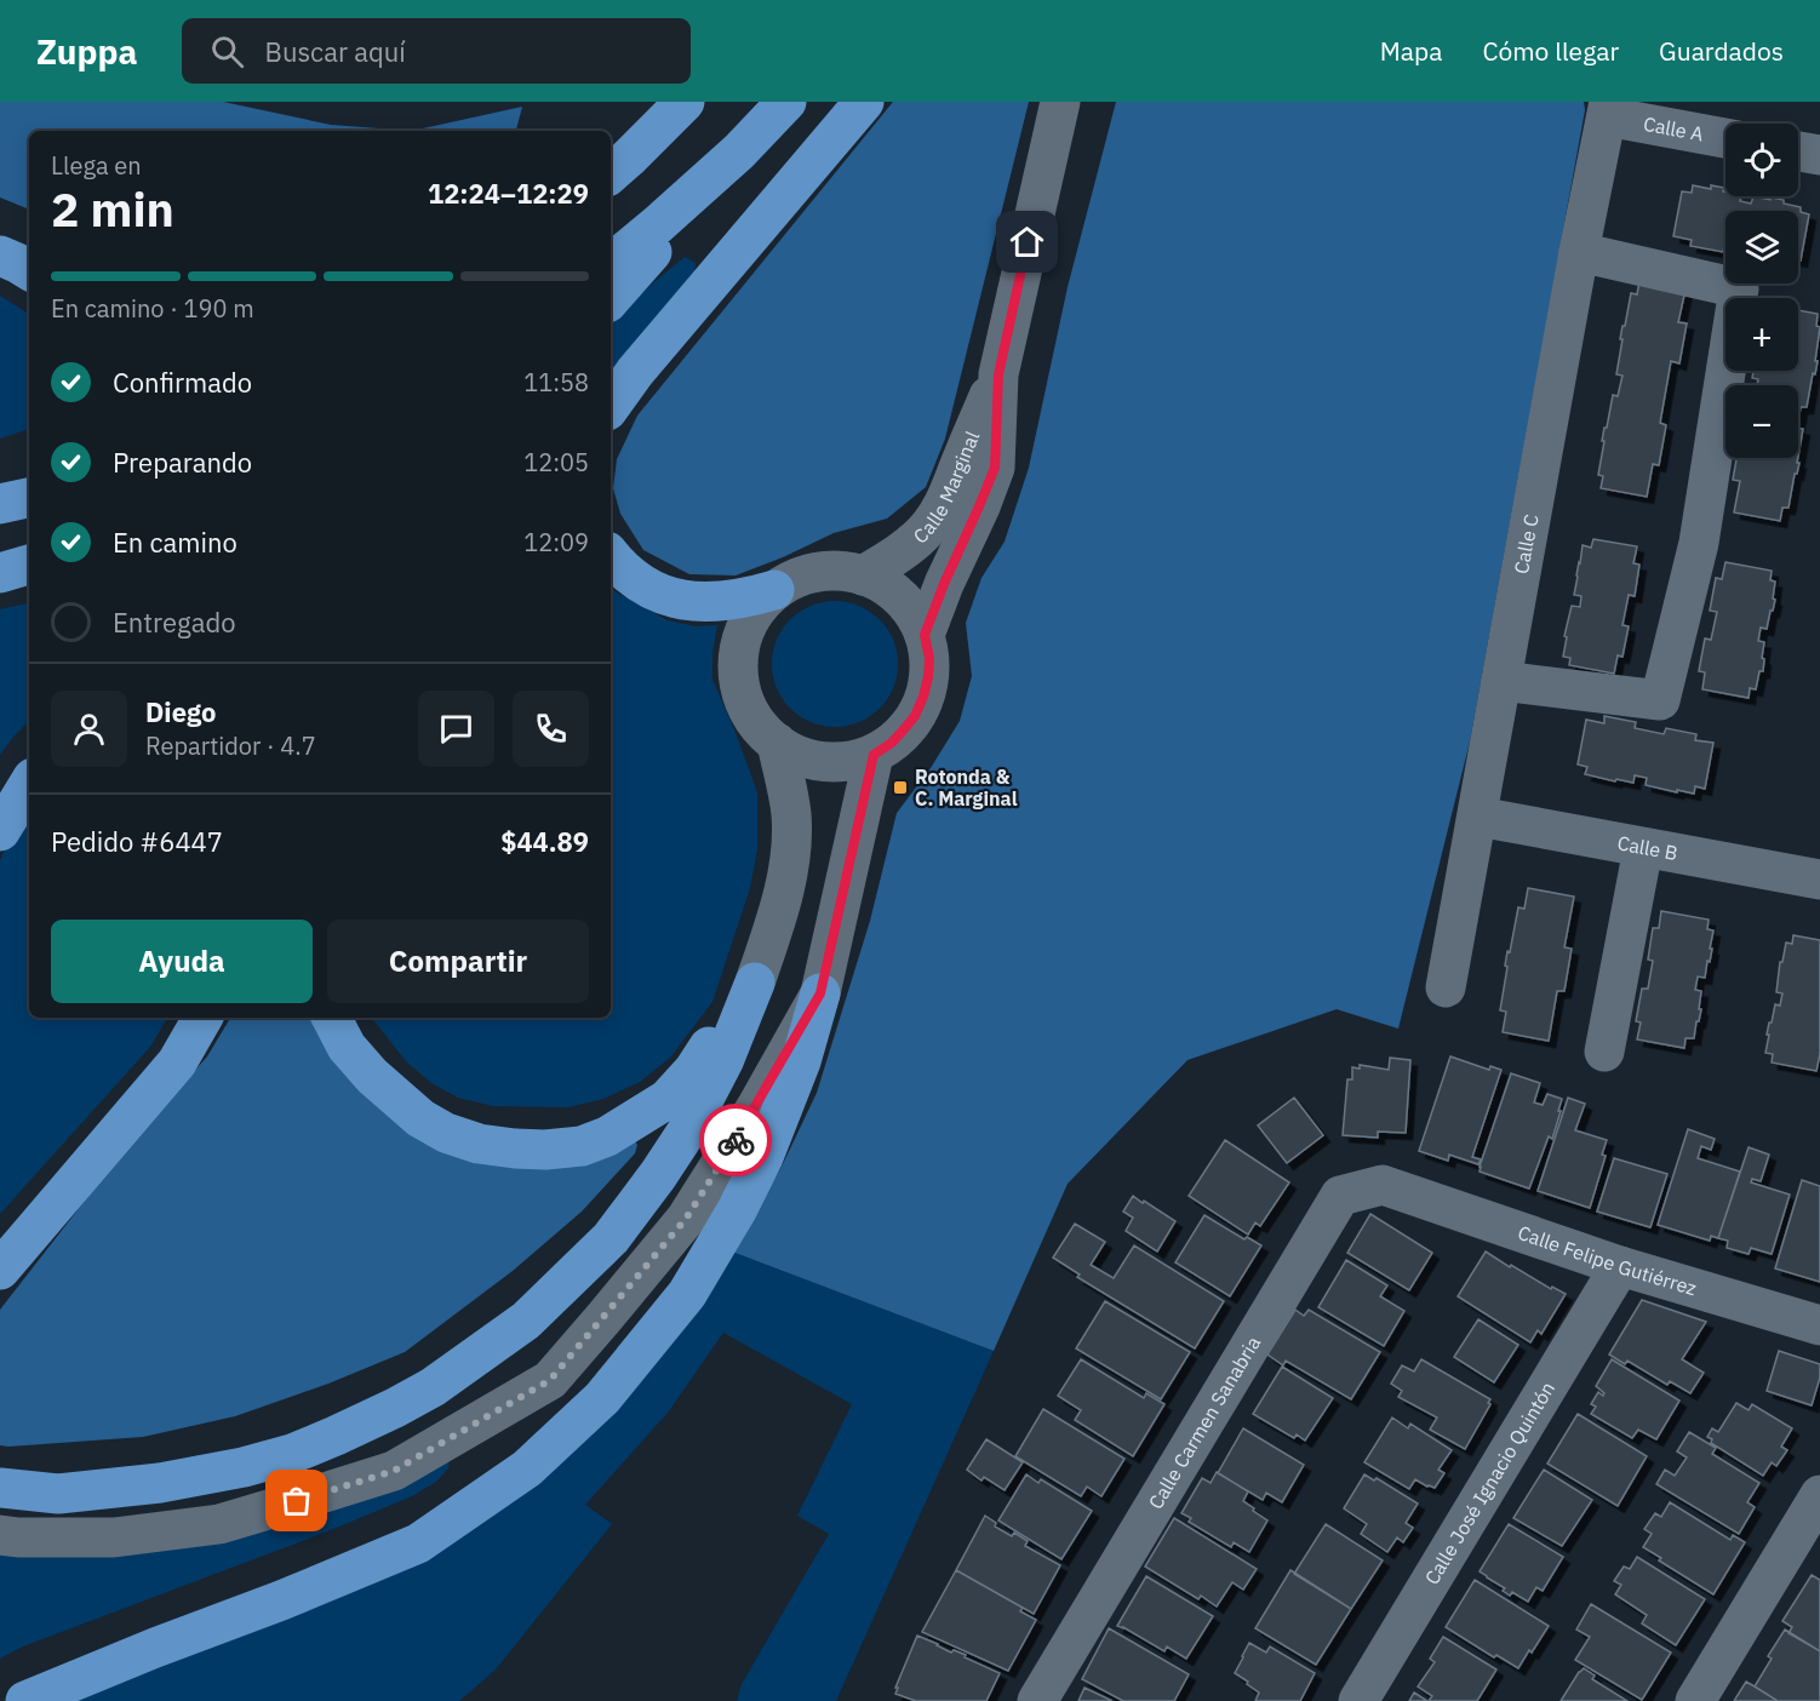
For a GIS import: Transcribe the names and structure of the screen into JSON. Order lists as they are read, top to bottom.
{
  "streets": {
    "street": [
      "Calle A",
      "Calle Marginal",
      "Calle C",
      "Calle B",
      "Calle Felipe Gutiérrez",
      "Calle Carmen Sanabria",
      "Calle José Ignacio Quintón"
    ]
  },
  "crossings": [
    ["Calle A", "Calle C"],
    ["Calle C", "Calle B"],
    ["Calle Felipe Gutiérrez", "Calle Carmen Sanabria"],
    ["Calle Felipe Gutiérrez", "Calle José Ignacio Quintón"]
  ],
  "places": {
    "transit": ["Rotonda & C. Marginal"]
  },
  "page": {
    "header": "Zuppa",
    "search": "Buscar aquí",
    "nav": ["Mapa", "Cómo llegar", "Guardados"],
    "map_buttons": ["+", "−"],
    "heading": ["2 min", "Llega en", "12:24–12:29"],
    "panel": [
      "Diego",
      "Repartidor · 4.7",
      "Pedido #6447",
      "$44.89"
    ],
    "bar": "En camino · 190 m",
    "list": [
      ["Confirmado", "11:58"],
      ["Preparando", "12:05"],
      ["En camino", "12:09"],
      "Entregado"
    ],
    "buttons": ["Ayuda", "Compartir"]
  }
}
